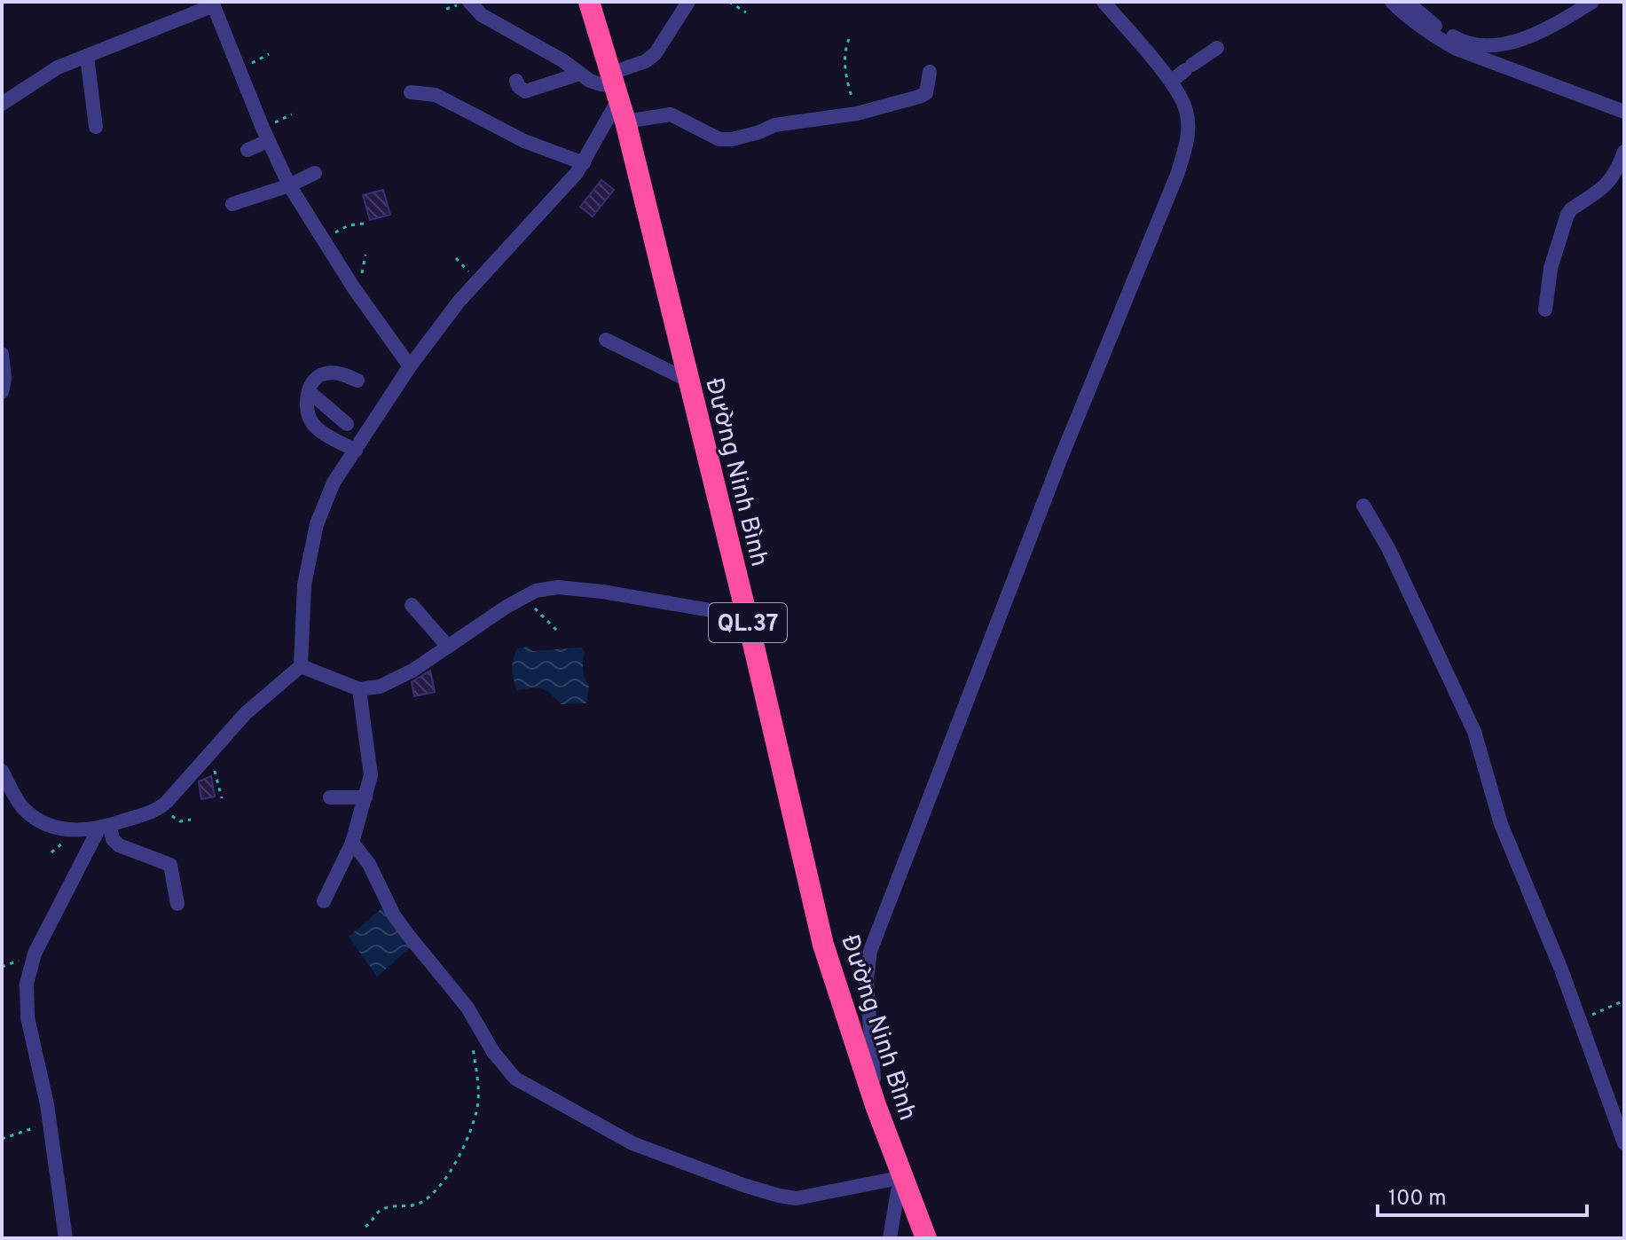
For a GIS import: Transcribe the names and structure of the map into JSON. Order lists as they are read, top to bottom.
{
  "streets": {
    "highway": ["Đường Ninh Bình", "QL.37"]
  },
  "scale_bar": "100 m"
}
